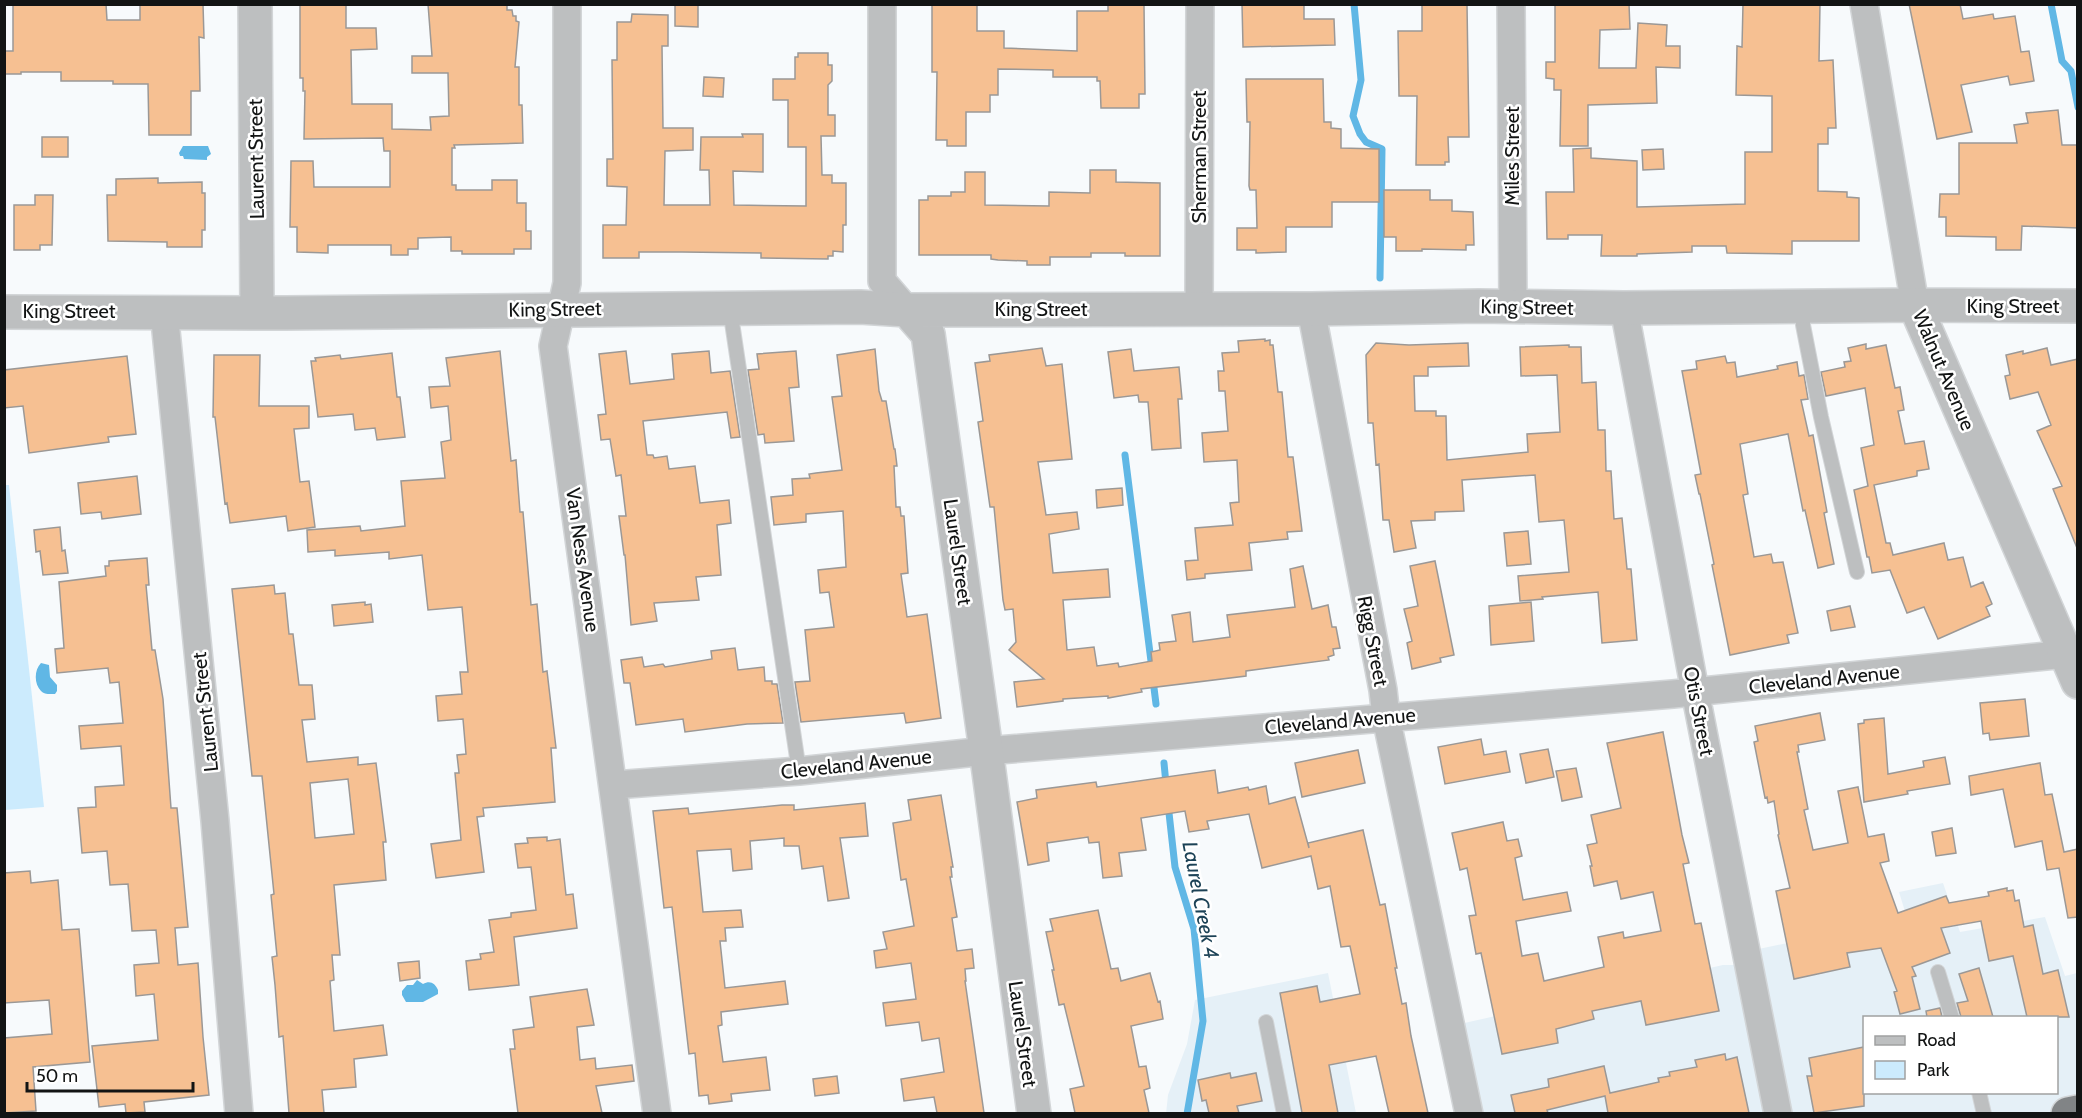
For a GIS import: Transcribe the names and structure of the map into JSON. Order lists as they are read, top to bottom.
{
  "streets": {
    "street": [
      "Miles Street",
      "Sherman Street",
      "Laurent Street",
      "King Street",
      "Walnut Avenue",
      "Laurel Street",
      "Van Ness Avenue",
      "Rigg Street",
      "Cleveland Avenue",
      "Otis Street"
    ]
  },
  "crossings": [
    ["Miles Street", "King Street"],
    ["Sherman Street", "King Street"],
    ["Laurent Street", "King Street"],
    ["King Street", "Walnut Avenue"],
    ["King Street", "Laurel Street"],
    ["King Street", "Van Ness Avenue"],
    ["King Street", "Rigg Street"],
    ["King Street", "Otis Street"],
    ["Walnut Avenue", "Cleveland Avenue"],
    ["Laurel Street", "Cleveland Avenue"],
    ["Van Ness Avenue", "Cleveland Avenue"],
    ["Rigg Street", "Cleveland Avenue"],
    ["Cleveland Avenue", "Otis Street"]
  ],
  "water": ["Laurel Creek 4"],
  "legend": ["Road", "Park"],
  "scale_bar": "50 m"
}
